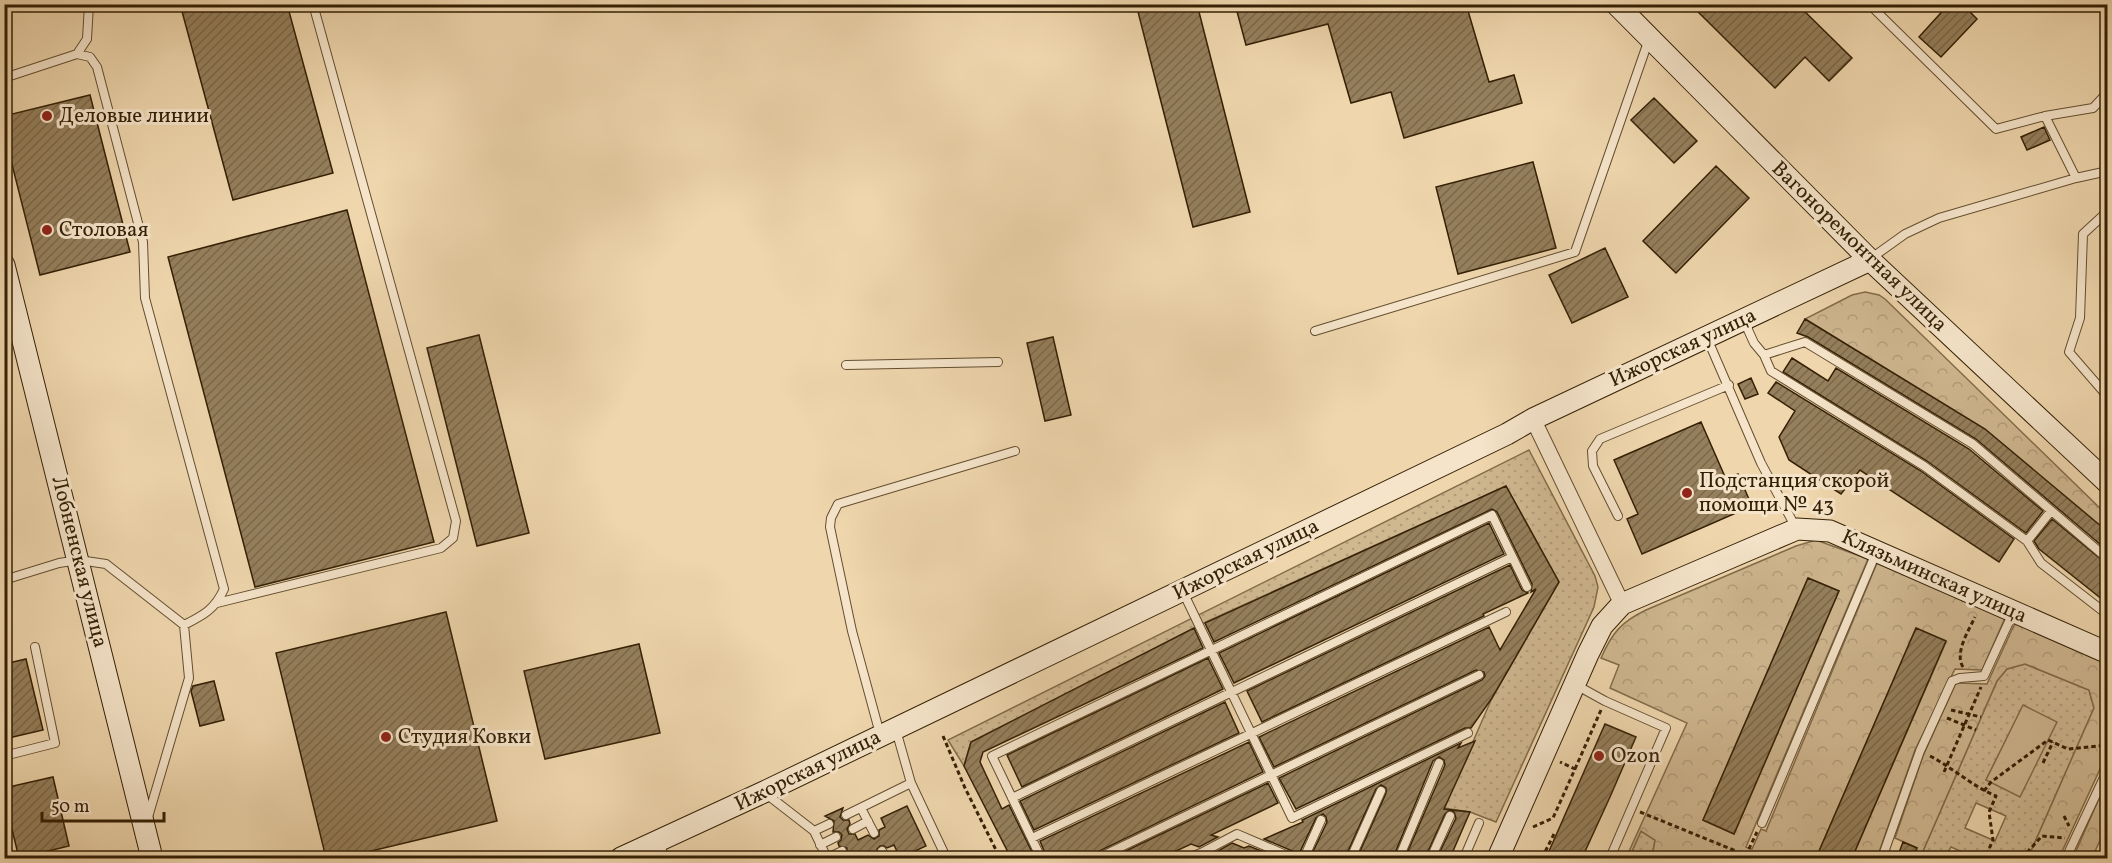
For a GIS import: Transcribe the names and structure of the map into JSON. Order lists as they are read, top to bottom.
{
  "streets": {
    "street": [
      "Вагоноремонтная улица",
      "Ижорская улица",
      "Лобненская улица",
      "Клязьминская улица"
    ]
  },
  "crossings": [
    ["Вагоноремонтная улица", "Ижорская улица"]
  ],
  "places": [
    "Деловые линии",
    "Столовая",
    "Подстанция скорой помощи № 43",
    "Студия Ковки",
    "Ozon"
  ],
  "scale_bar": "50 m"
}
